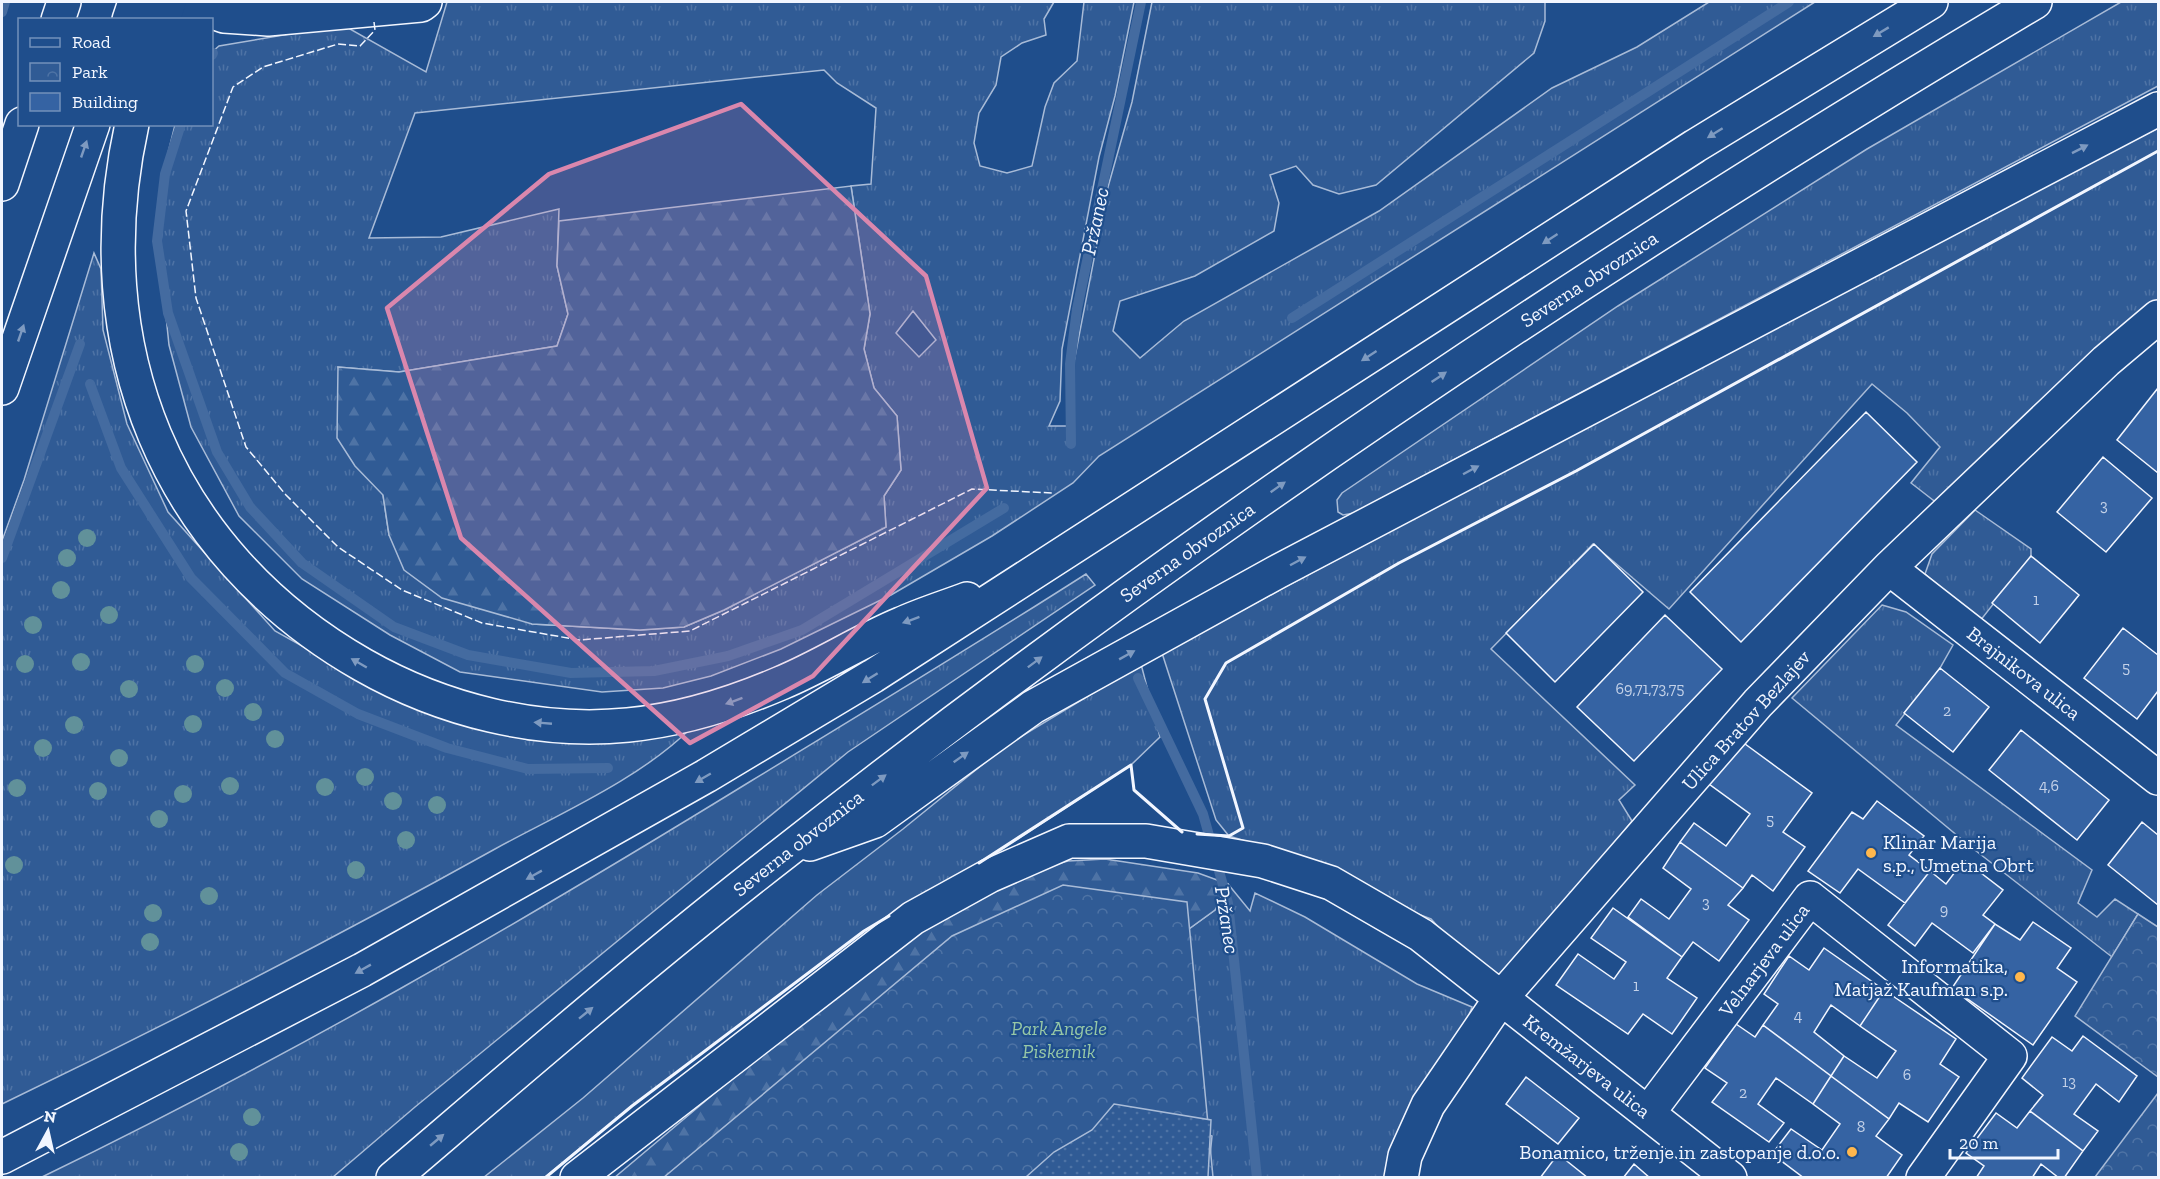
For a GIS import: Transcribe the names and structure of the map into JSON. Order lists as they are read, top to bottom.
{
  "streets": {
    "main road": [
      "Severna obvoznica",
      "Brajnikova ulica",
      "Ulica Bratov Bezlajev",
      "Velnarjeva ulica",
      "Kremžarjeva ulica"
    ]
  },
  "crossings": [
    ["Brajnikova ulica", "Ulica Bratov Bezlajev"],
    ["Ulica Bratov Bezlajev", "Kremžarjeva ulica"],
    ["Velnarjeva ulica", "Kremžarjeva ulica"]
  ],
  "water": ["Pržanec"],
  "parks": ["Park Angele Piskernik"],
  "places": ["Klinar Marija s.p., Umetna Obrt", "Informatika, Matjaž Kaufman s.p.", "Bonamico, trženje in zastopanje d.o.o."],
  "house_numbers": [
    "3",
    "1",
    "5",
    "69,71,73,75",
    "2",
    "4,6",
    "5",
    "3",
    "9",
    "1",
    "4",
    "6",
    "13",
    "2",
    "8"
  ],
  "legend": ["Road", "Park", "Building"],
  "scale_bar": "20 m",
  "north": "top"
}
